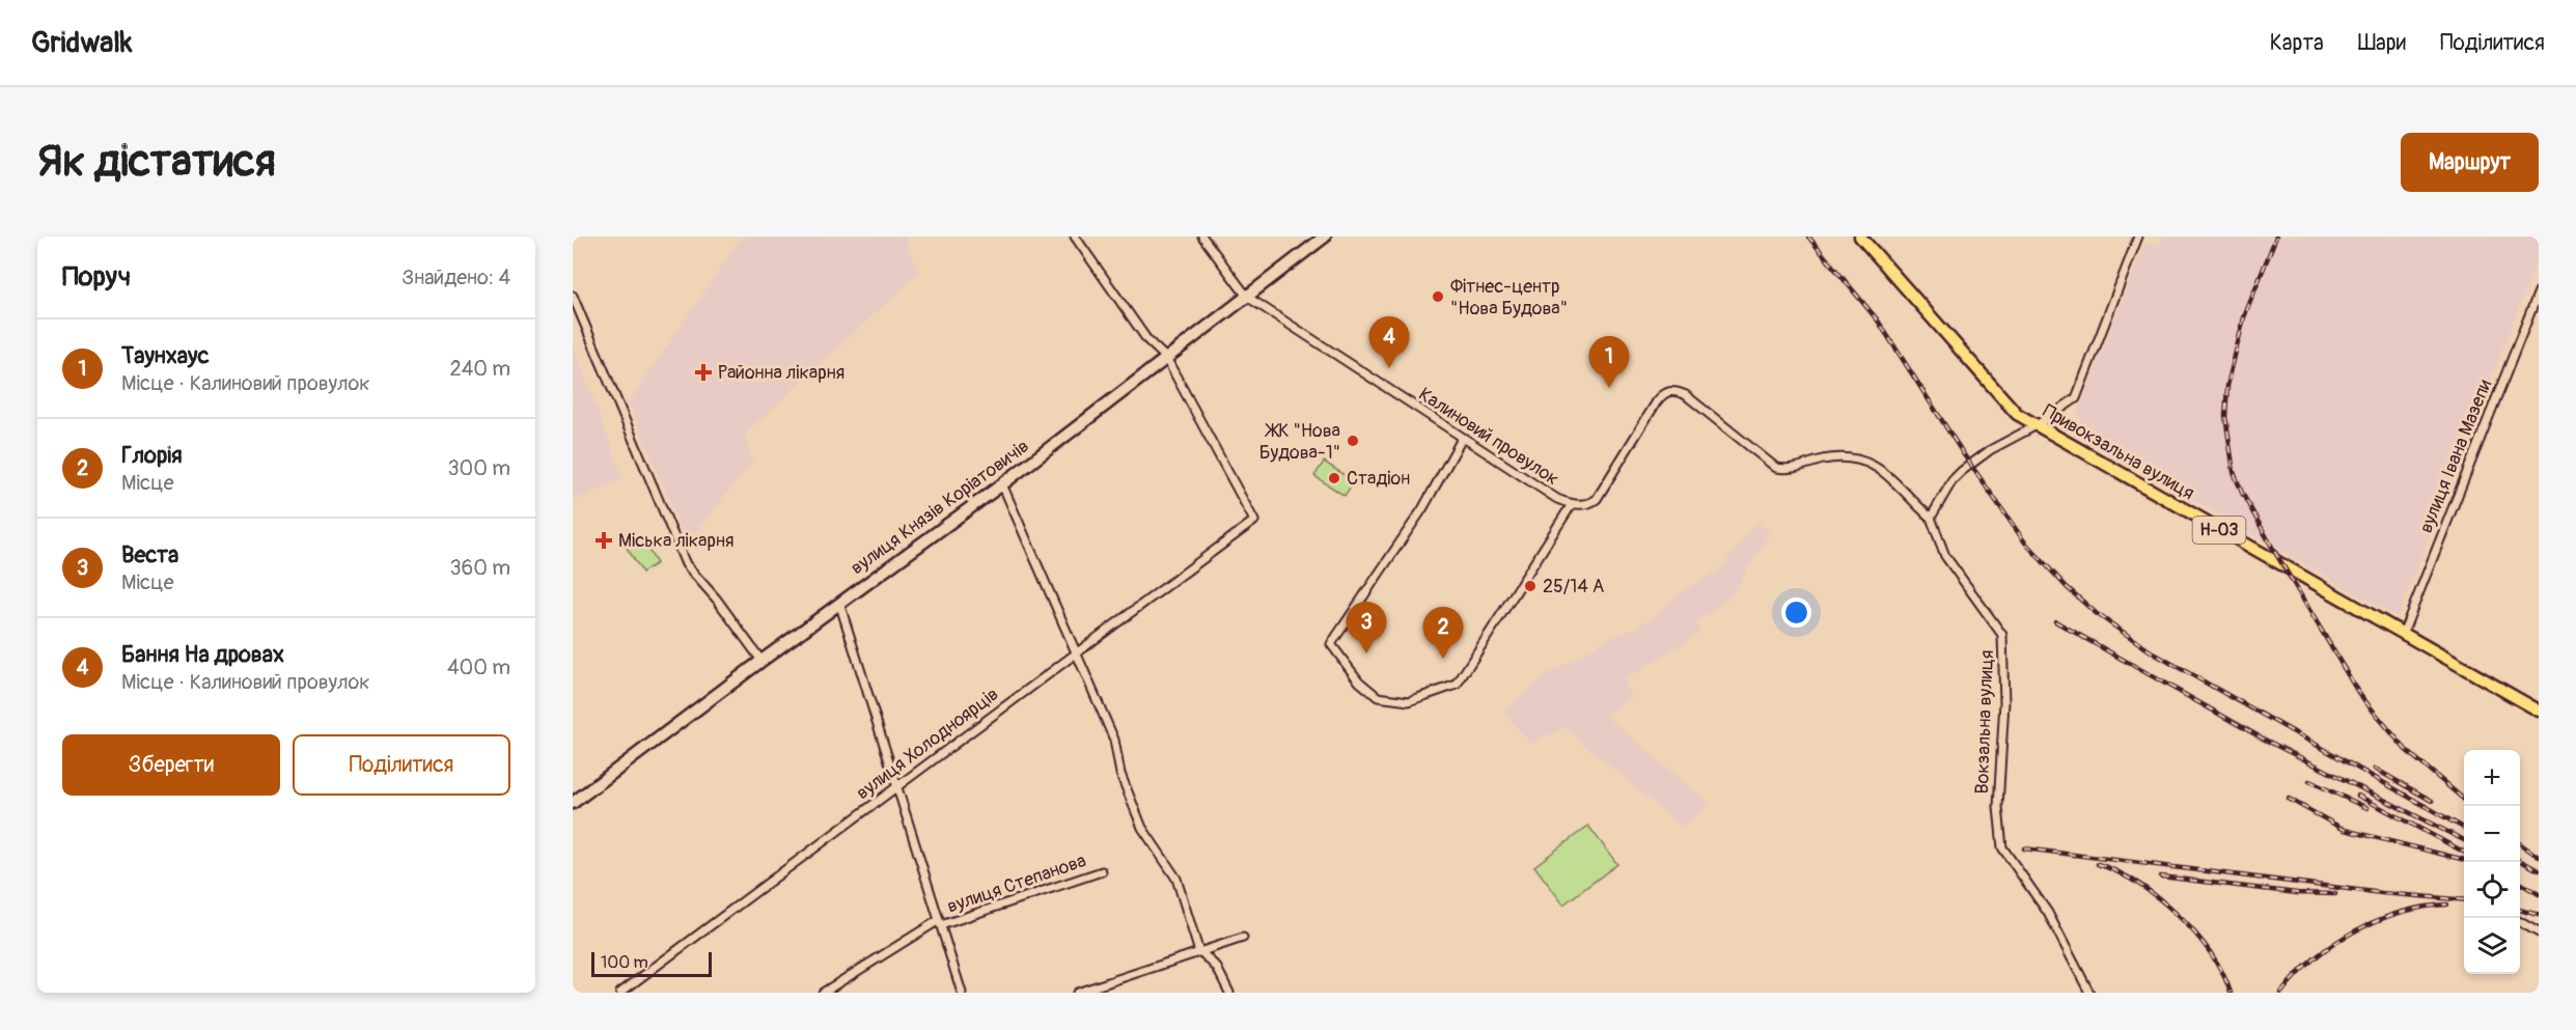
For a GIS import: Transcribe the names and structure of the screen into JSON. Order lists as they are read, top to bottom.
{
  "streets": {
    "main road": ["Привокзальна вулиця", "вулиця Князів Коріатовичів", "Н-03"],
    "street": [
      "Калиновий провулок",
      "вулиця Івана Мазепи",
      "Вокзальна вулиця",
      "вулиця Холодноярців",
      "вулиця Степанова"
    ]
  },
  "crossings": [
    ["Калиновий провулок", "вулиця Князів Коріатовичів"],
    ["Калиновий провулок", "Вокзальна вулиця"],
    ["Привокзальна вулиця", "вулиця Івана Мазепи"],
    ["вулиця Князів Коріатовичів", "вулиця Холодноярців"]
  ],
  "places": {
    "other": [
      "Фітнес-центр \"Нова Будова\"",
      "ЖК \"Нова Будова-1\"",
      "Стадіон",
      "25/14 А"
    ],
    "health": ["Районна лікарня", "Міська лікарня"]
  },
  "scale_bar": "100 m",
  "page": {
    "header": "Gridwalk",
    "nav": ["Карта", "Шари", "Поділитися"],
    "buttons": [
      "Маршрут",
      ["Зберегти", "Поділитися"]
    ],
    "title": "Як дістатися",
    "heading": ["Поруч", "Знайдено: 4"],
    "pins": [
      "4",
      "1",
      "3",
      "2"
    ],
    "list": [
      {
        "mark": "1",
        "name": "Таунхаус",
        "note": "Місце · Калиновий провулок",
        "value": "240 m"
      },
      {
        "mark": "2",
        "name": "Глорія",
        "note": "Місце",
        "value": "300 m"
      },
      {
        "mark": "3",
        "name": "Веста",
        "note": "Місце",
        "value": "360 m"
      },
      {
        "mark": "4",
        "name": "Бання На дровах",
        "note": "Місце · Калиновий провулок",
        "value": "400 m"
      }
    ],
    "map_buttons": ["+", "−"],
    "scale": "100 m"
  }
}
